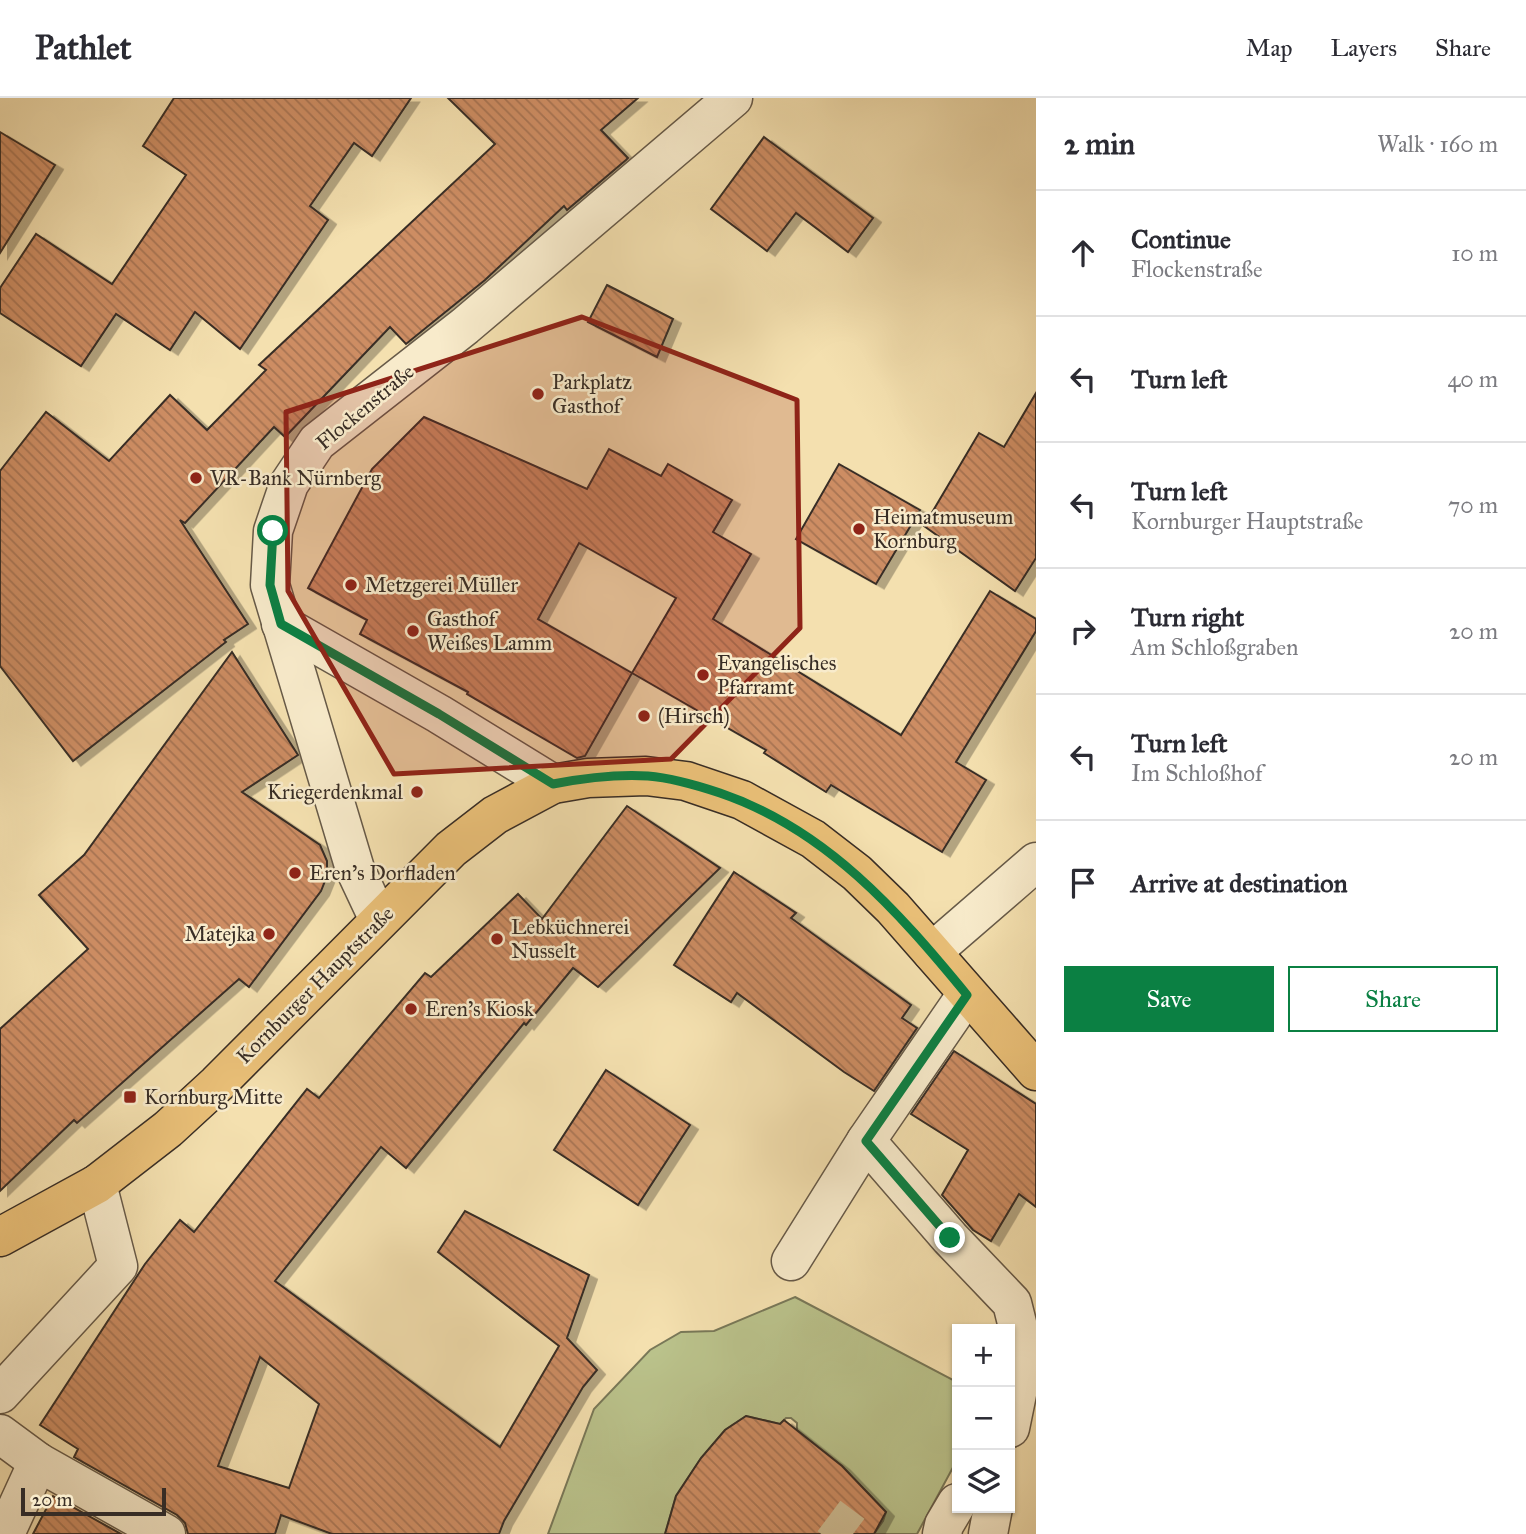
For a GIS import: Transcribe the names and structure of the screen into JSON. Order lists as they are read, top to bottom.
{
  "streets": {
    "main road": ["Kornburger Hauptstraße"],
    "street": ["Flockenstraße"]
  },
  "crossings": [
    ["Flockenstraße", "Kornburger Hauptstraße"]
  ],
  "places": {
    "other": [
      "Parkplatz Gasthof",
      "VR-Bank Nürnberg",
      "Heimatmuseum Kornburg",
      "Metzgerei Müller",
      "Gasthof Weißes Lamm",
      "Evangelisches Pfarramt",
      "(Hirsch)",
      "Kriegerdenkmal",
      "Eren's Dorfladen",
      "Matejka",
      "Lebküchnerei Nusselt",
      "Eren's Kiosk"
    ],
    "transit": ["Kornburg Mitte"]
  },
  "scale_bar": "20 m",
  "page": {
    "header": "Pathlet",
    "nav": ["Map", "Layers", "Share"],
    "heading": ["2 min", "Walk · 160 m"],
    "list": [
      ["Continue", "Flockenstraße", "10 m"],
      ["Turn left", "40 m"],
      ["Turn left", "Kornburger Hauptstraße", "70 m"],
      ["Turn right", "Am Schloßgraben", "20 m"],
      ["Turn left", "Im Schloßhof", "20 m"],
      "Arrive at destination"
    ],
    "buttons": ["Save", "Share"],
    "map_buttons": ["+", "−"],
    "scale": "20 m"
  }
}
